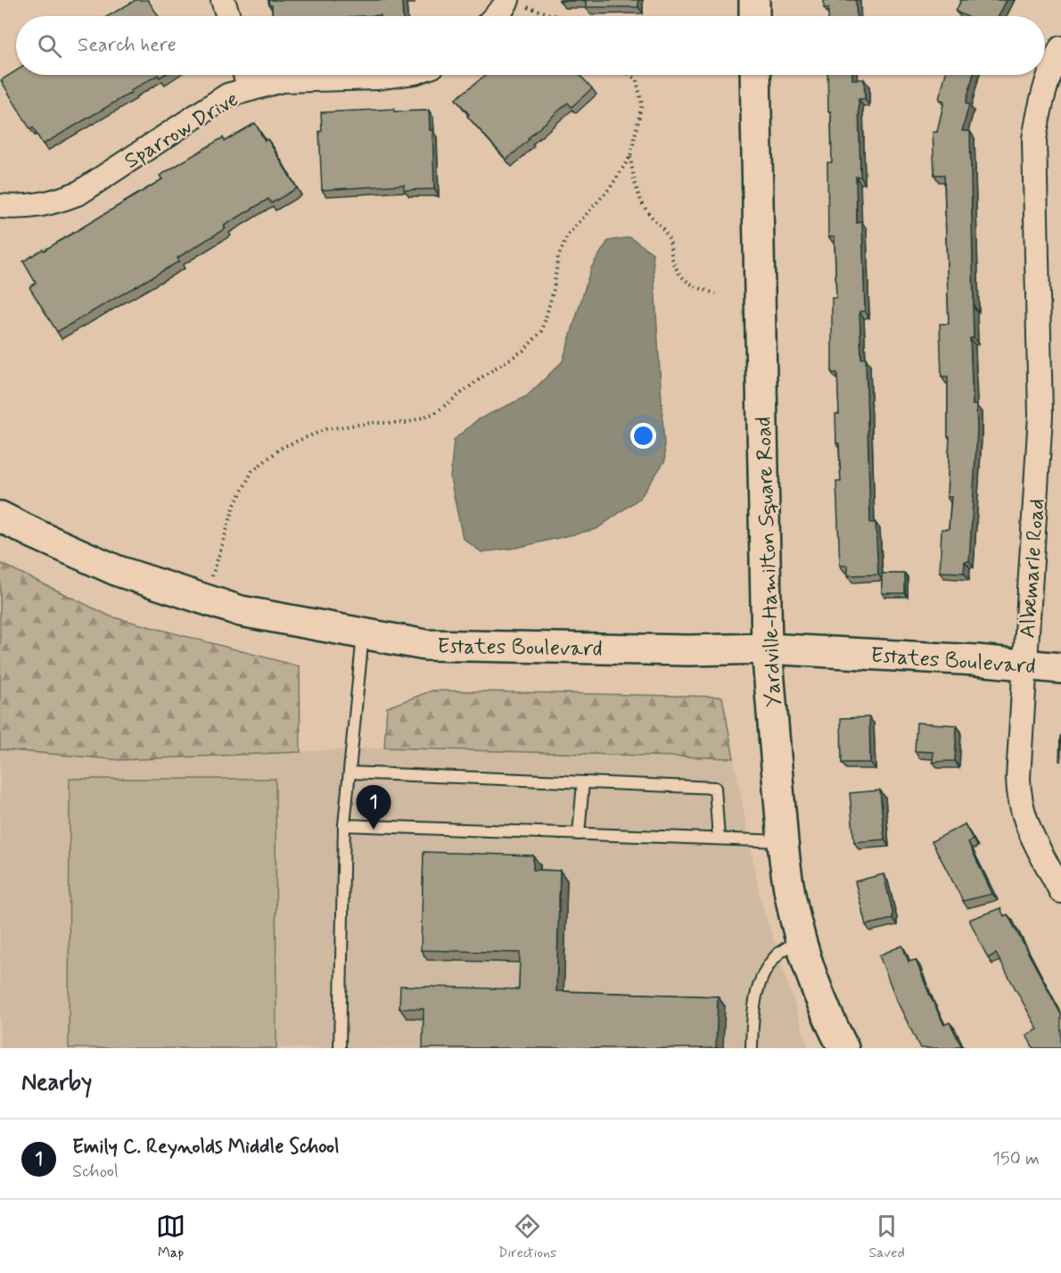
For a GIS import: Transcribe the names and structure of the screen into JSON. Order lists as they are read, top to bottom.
{
  "streets": {
    "street": [
      "Sparrow Drive",
      "Yardville-Hamilton Square Road",
      "Albemarle Road",
      "Estates Boulevard"
    ]
  },
  "crossings": [
    ["Yardville-Hamilton Square Road", "Estates Boulevard"],
    ["Albemarle Road", "Estates Boulevard"]
  ],
  "page": {
    "search": "Search here",
    "pins": "1",
    "heading": "Nearby",
    "list": [
      {
        "mark": "1",
        "name": "Emily C. Reynolds Middle School",
        "note": "School",
        "value": "150 m"
      }
    ],
    "nav": ["Map", "Directions", "Saved"]
  }
}
